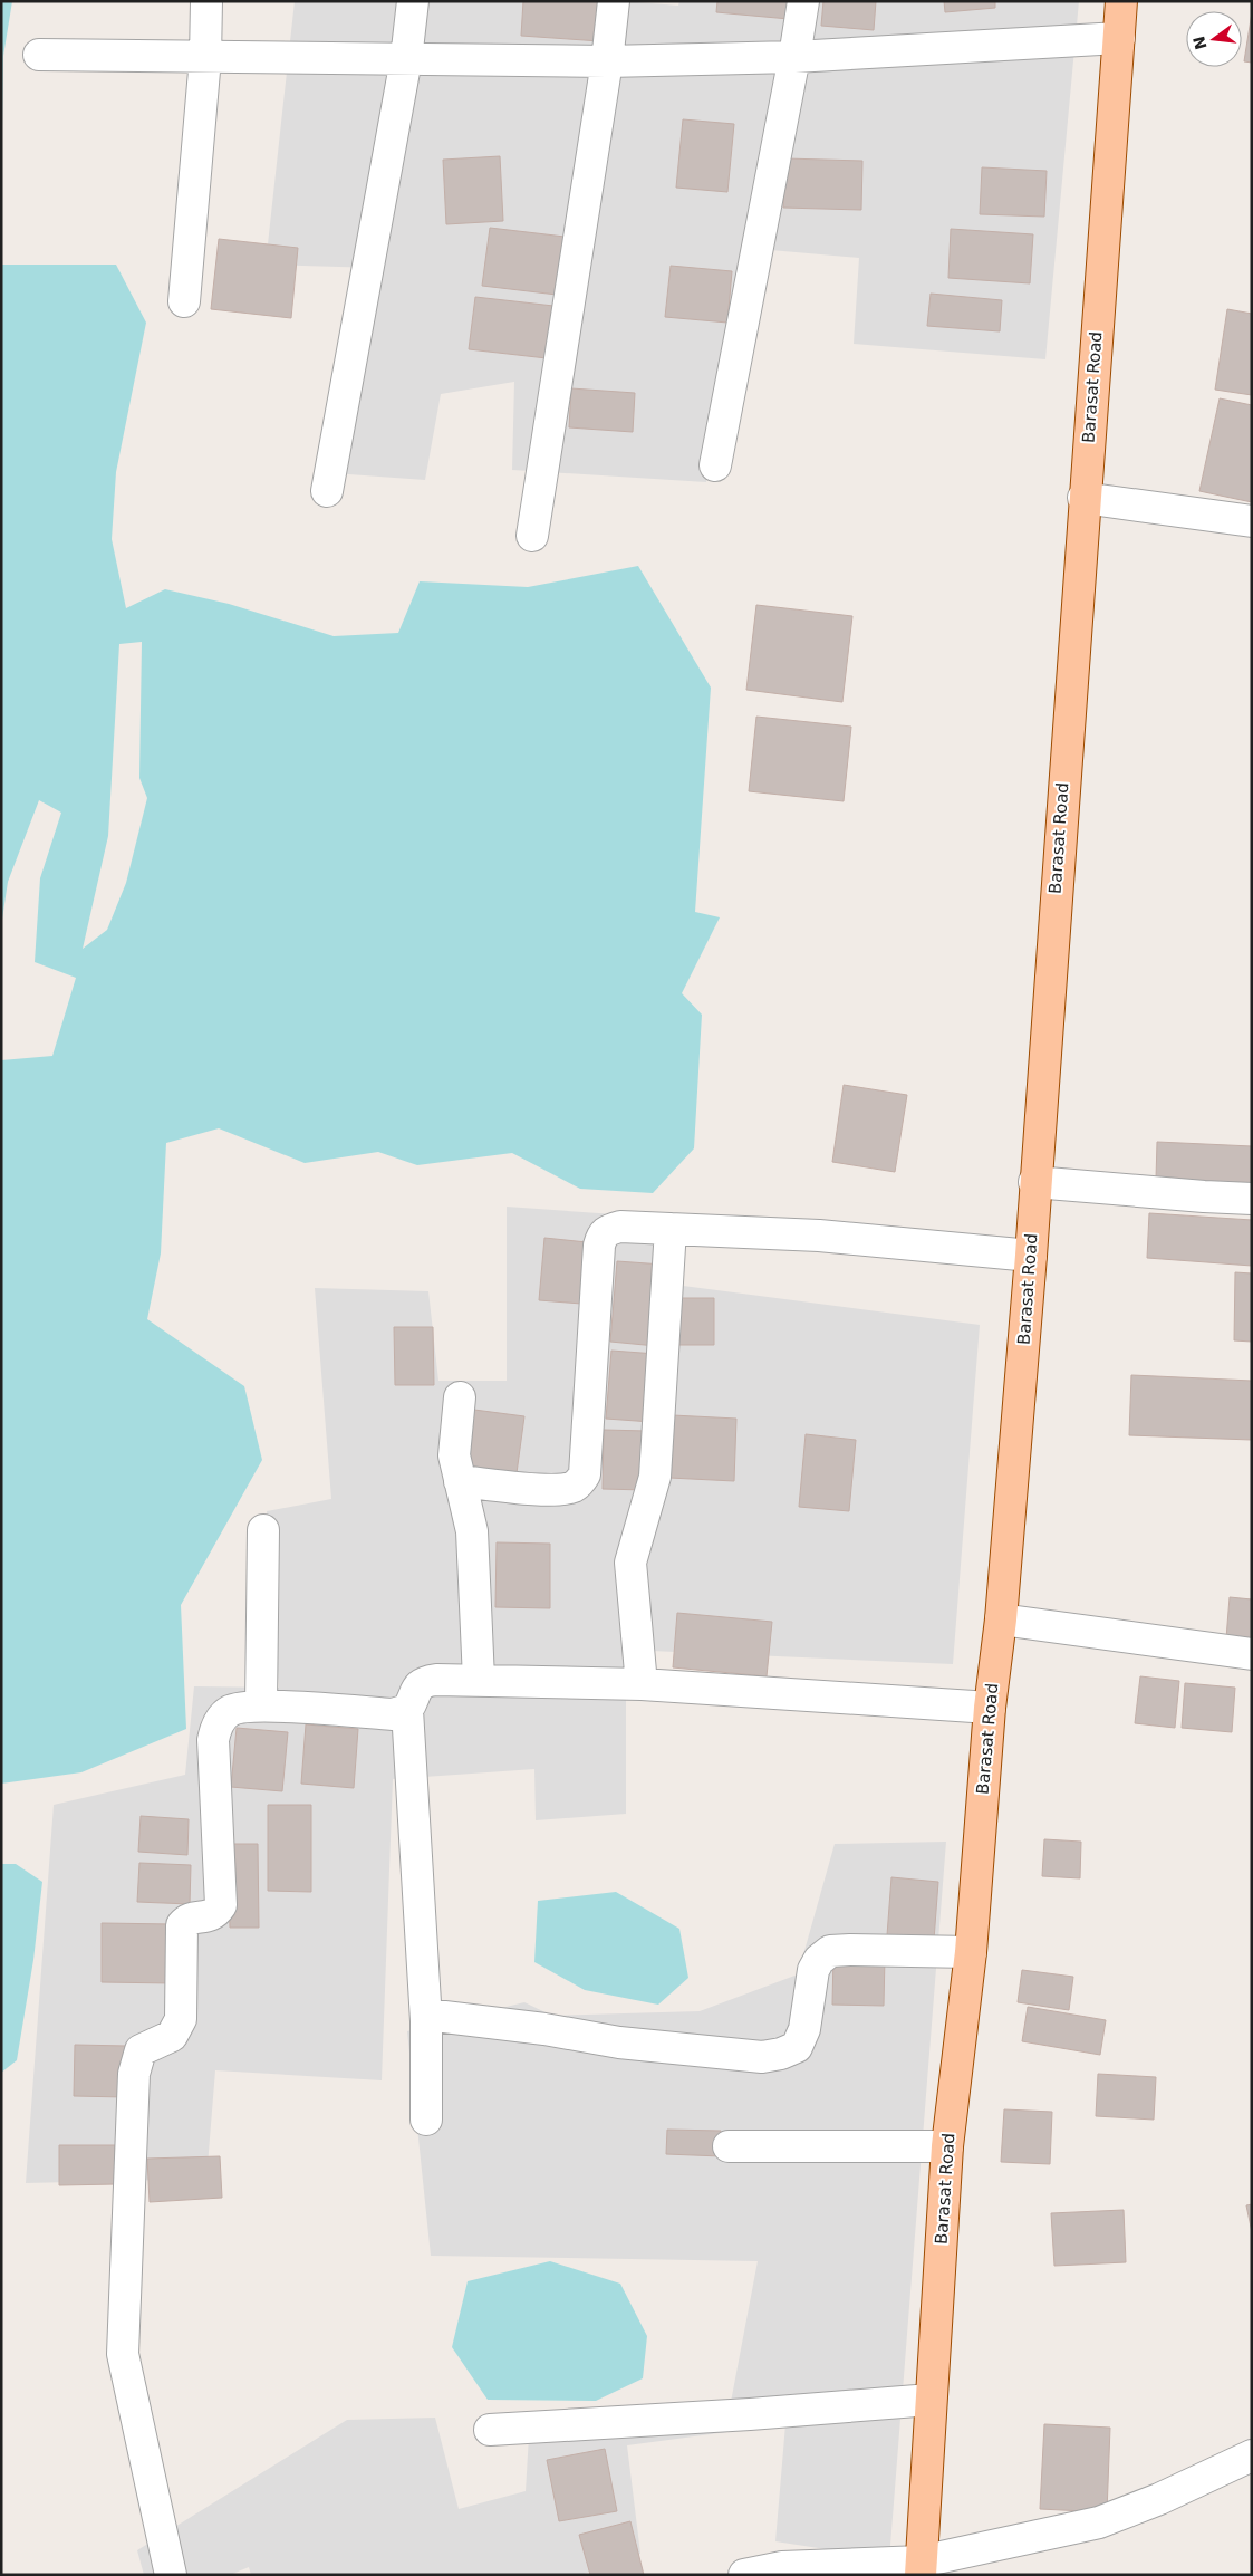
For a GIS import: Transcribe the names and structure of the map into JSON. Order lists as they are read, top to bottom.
{
  "streets": {
    "main road": ["Barasat Road"]
  },
  "north": "left"
}
